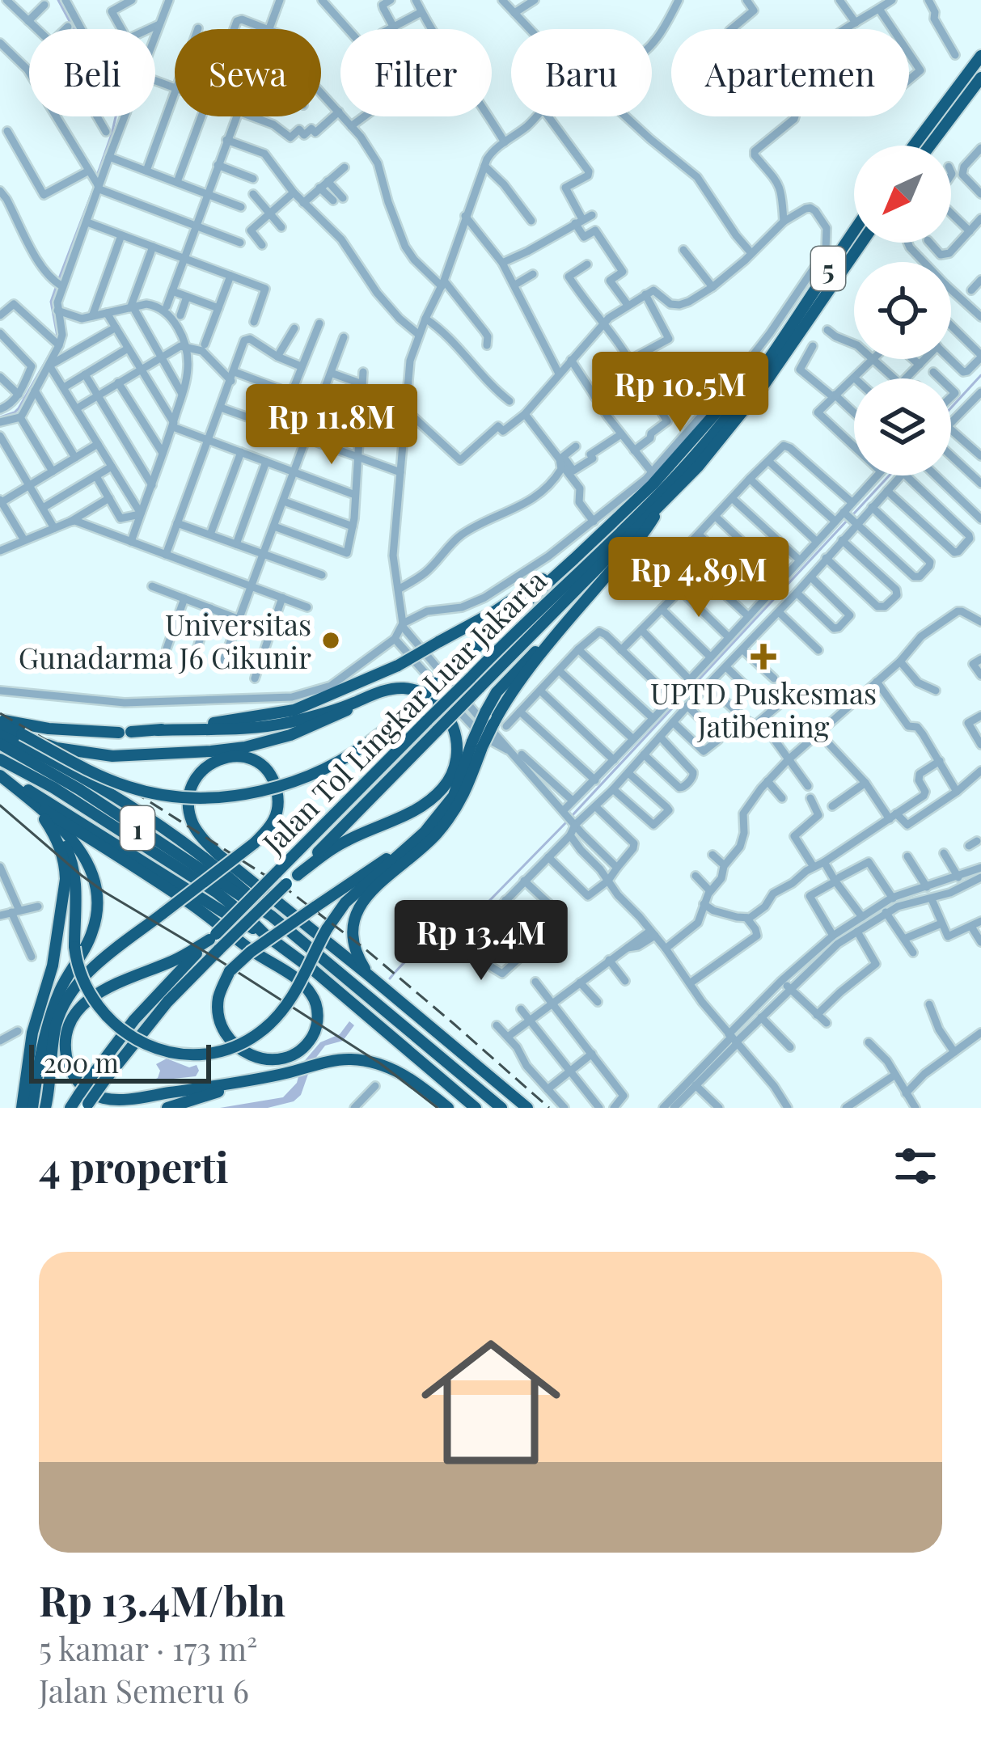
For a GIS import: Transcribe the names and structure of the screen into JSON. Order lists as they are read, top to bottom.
{
  "streets": {
    "highway": ["5", "Jalan Tol Lingkar Luar Jakarta", "1"]
  },
  "places": {
    "other": ["Universitas Gunadarma J6 Cikunir"],
    "health": ["UPTD Puskesmas Jatibening"]
  },
  "scale_bar": "200 m",
  "north": "bottom left",
  "page": {
    "chip": [
      "Beli",
      "Sewa",
      "Filter",
      "Baru",
      "Apartemen"
    ],
    "price": [
      "Rp 10.5M",
      "Rp 11.8M",
      "Rp 4.89M",
      "Rp 13.4M"
    ],
    "scale": "200 m",
    "heading": "4 properti",
    "list": [
      {
        "name": "Rp 13.4M/bln",
        "note": "5 kamar · 173 m² · Jalan Semeru 6"
      }
    ]
  }
}
